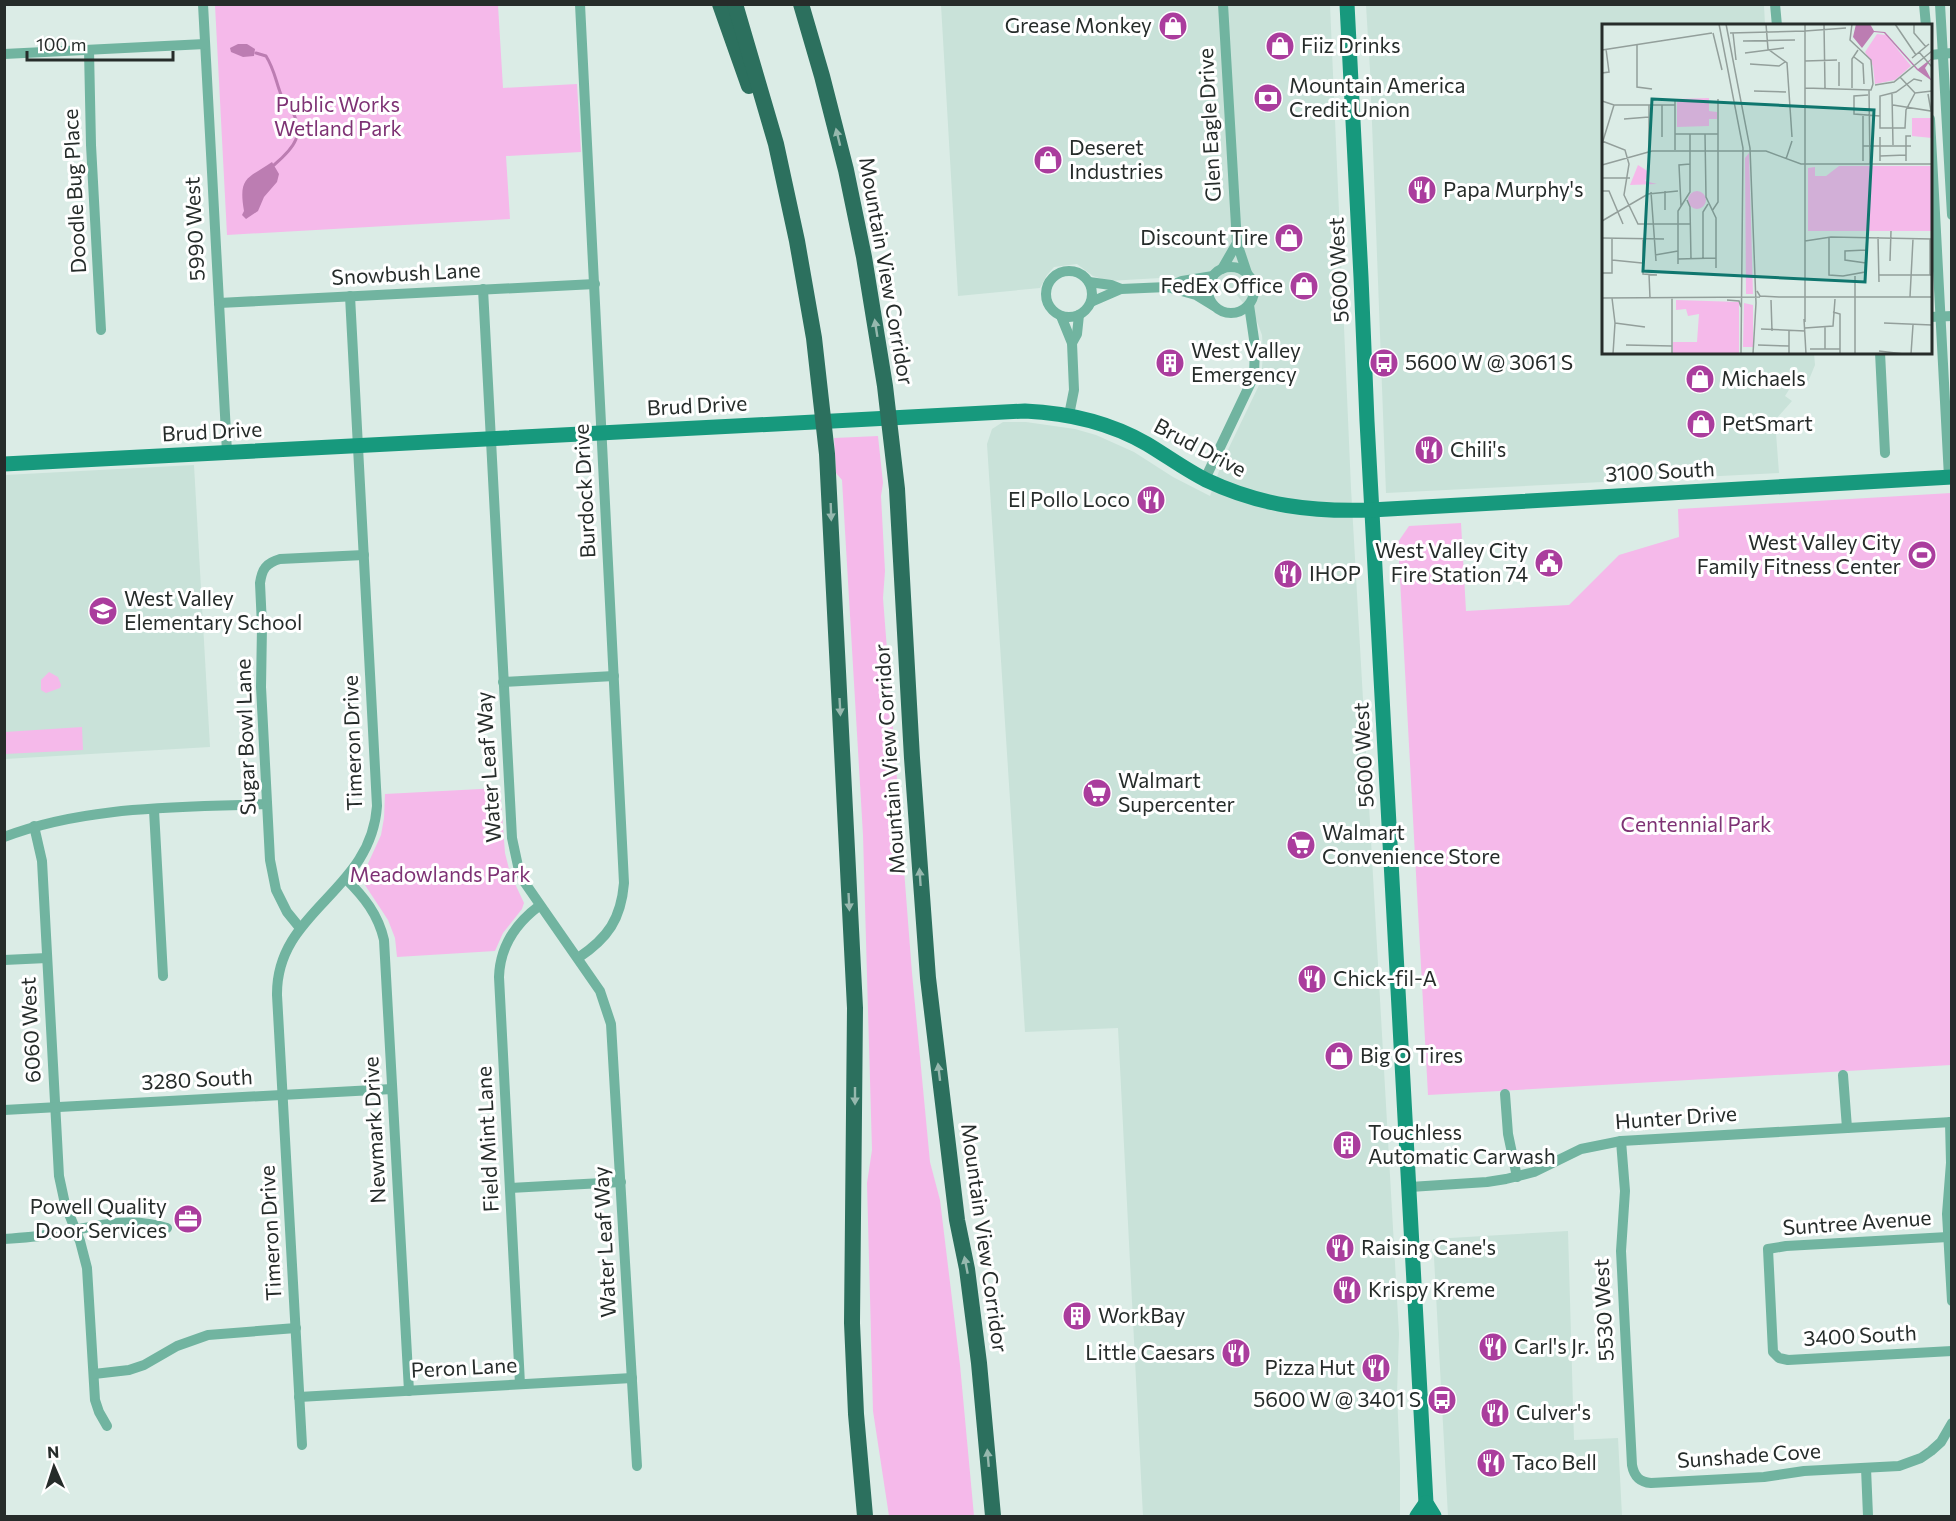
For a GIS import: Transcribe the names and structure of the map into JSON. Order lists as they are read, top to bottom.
{
  "streets": {
    "highway": ["Mountain View Corridor"],
    "main road": ["5600 West", "Brud Drive", "3100 South"],
    "street": [
      "Glen Eagle Drive",
      "Doodle Bug Place",
      "5990 West",
      "Snowbush Lane",
      "Burdock Drive",
      "Sugar Bowl Lane",
      "Timeron Drive",
      "Water Leaf Way",
      "6060 West",
      "3280 South",
      "Hunter Drive",
      "Newmark Drive",
      "Field Mint Lane",
      "Suntree Avenue",
      "5530 West",
      "3400 South",
      "Peron Lane",
      "Sunshade Cove"
    ]
  },
  "crossings": [
    ["5990 West", "Snowbush Lane"],
    ["5990 West", "Brud Drive"],
    ["5600 West", "Brud Drive"],
    ["5600 West", "3100 South"],
    ["5600 West", "Hunter Drive"],
    ["Snowbush Lane", "Burdock Drive"],
    ["Snowbush Lane", "Timeron Drive"],
    ["Snowbush Lane", "Water Leaf Way"],
    ["Brud Drive", "3100 South"],
    ["Brud Drive", "Burdock Drive"],
    ["Brud Drive", "Timeron Drive"],
    ["Brud Drive", "Water Leaf Way"],
    ["Burdock Drive", "Water Leaf Way"],
    ["Sugar Bowl Lane", "Timeron Drive"],
    ["Timeron Drive", "3280 South"],
    ["Timeron Drive", "Newmark Drive"],
    ["Timeron Drive", "Peron Lane"],
    ["Water Leaf Way", "Field Mint Lane"],
    ["Water Leaf Way", "Peron Lane"],
    ["6060 West", "3280 South"],
    ["3280 South", "Newmark Drive"],
    ["Hunter Drive", "5530 West"],
    ["Newmark Drive", "Peron Lane"],
    ["Field Mint Lane", "Peron Lane"],
    ["Suntree Avenue", "3400 South"],
    ["5530 West", "Sunshade Cove"]
  ],
  "parks": ["Public Works Wetland Park", "Centennial Park", "Meadowlands Park"],
  "places": {
    "shop": [
      "Grease Monkey",
      "Fiiz Drinks",
      "Deseret Industries",
      "Discount Tire",
      "FedEx Office",
      "Michaels",
      "PetSmart",
      "Big O Tires"
    ],
    "bank": ["Mountain America Credit Union"],
    "restaurant": [
      "Papa Murphy's",
      "Chili's",
      "El Pollo Loco",
      "IHOP",
      "Chick-fil-A",
      "Raising Cane's",
      "Krispy Kreme",
      "Carl's Jr.",
      "Little Caesars",
      "Pizza Hut",
      "Culver's",
      "Taco Bell"
    ],
    "building": ["West Valley Emergency", "Touchless Automatic Carwash", "WorkBay"],
    "bus stop": ["5600 W @ 3061 S", "5600 W @ 3401 S"],
    "sports": ["West Valley City Family Fitness Center"],
    "public building": ["West Valley City Fire Station 74"],
    "school or university": ["West Valley Elementary School"],
    "supermarket": ["Walmart Supercenter", "Walmart Convenience Store"],
    "office": ["Powell Quality Door Services"]
  },
  "scale_bar": "100 m",
  "north": "top"
}
